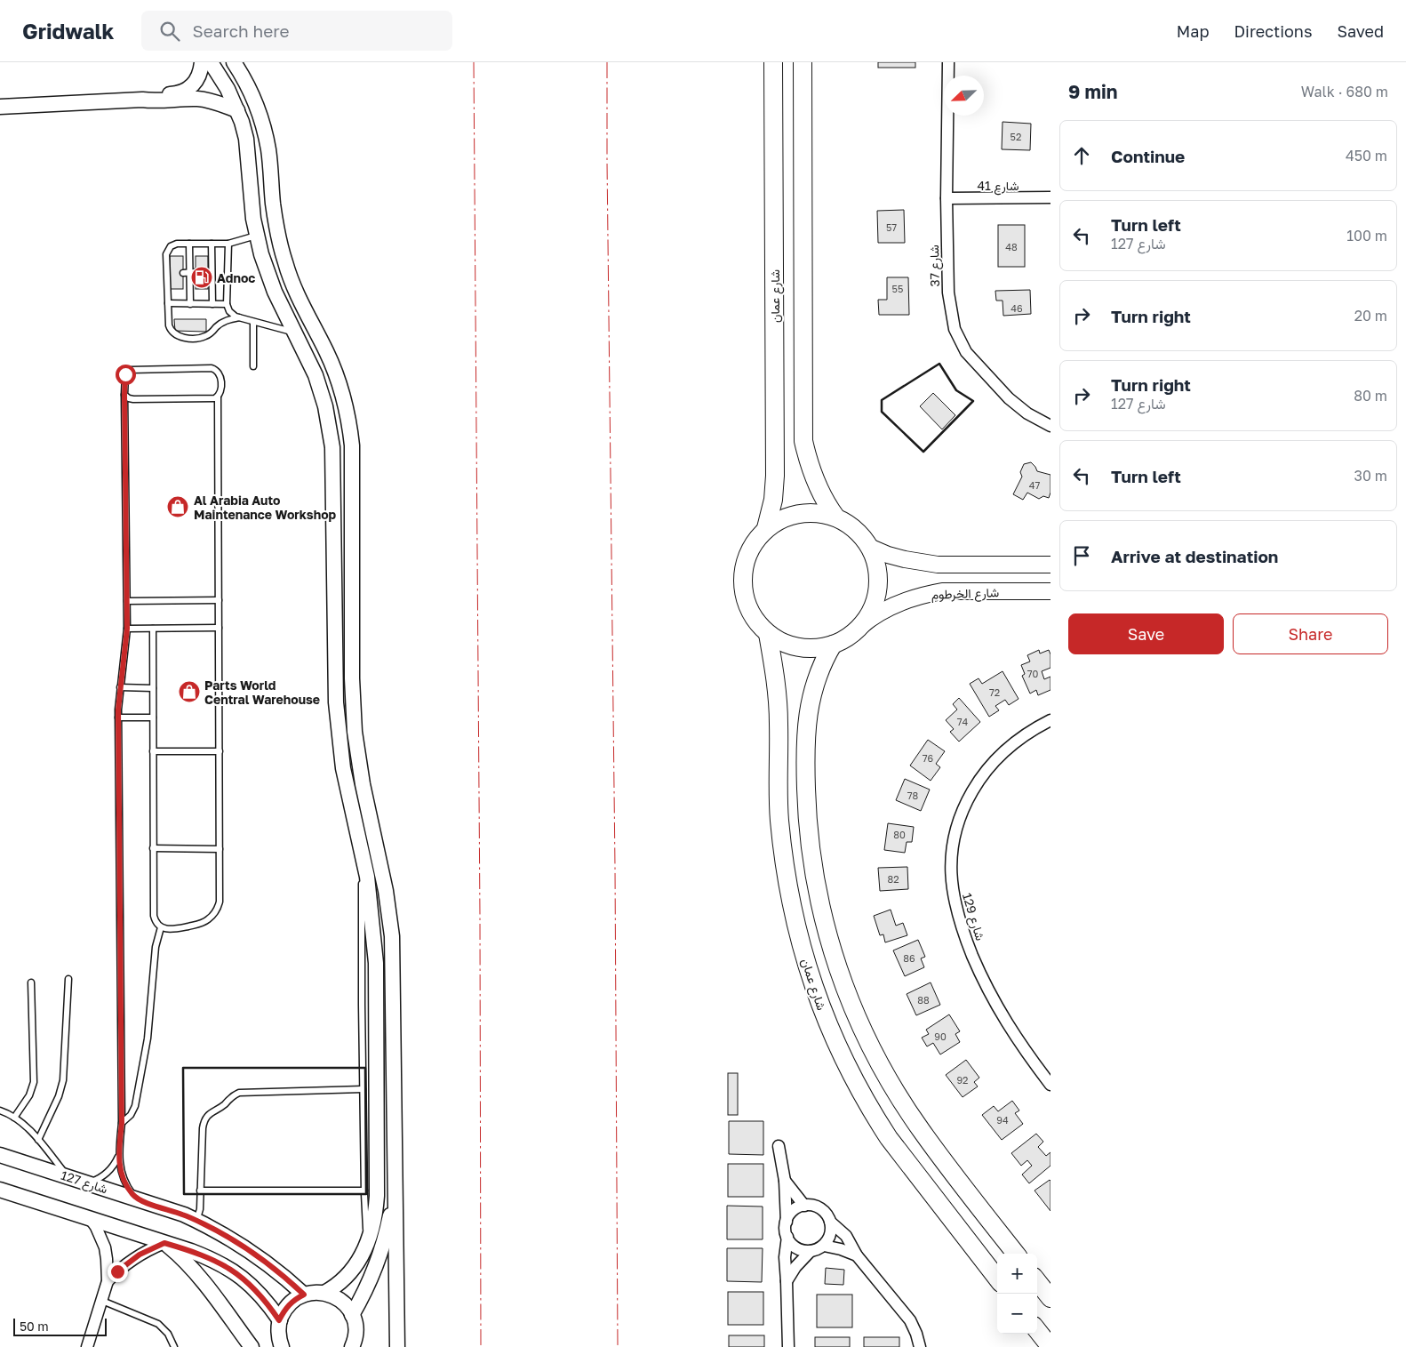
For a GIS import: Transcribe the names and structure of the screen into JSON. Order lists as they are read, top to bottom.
{
  "streets": {
    "main road": ["شارع عمان", "شارع الخرطوم"],
    "street": [
      "شارع 41",
      "شارع 37",
      "شارع 129",
      "شارع 127"
    ]
  },
  "crossings": [
    ["شارع 41", "شارع 37"],
    ["شارع عمان", "شارع الخرطوم"]
  ],
  "places": {
    "fuel station": ["Adnoc"],
    "shop": ["Al Arabia Auto Maintenance Workshop", "Parts World Central Warehouse"]
  },
  "house_numbers": [
    "52",
    "57",
    "48",
    "55",
    "46",
    "47",
    "70",
    "72",
    "74",
    "76",
    "78",
    "80",
    "82",
    "86",
    "88",
    "90",
    "92",
    "94"
  ],
  "scale_bar": "50 m",
  "north": "bottom left",
  "page": {
    "header": "Gridwalk",
    "search": "Search here",
    "nav": ["Map", "Directions", "Saved"],
    "heading": ["9 min", "Walk · 680 m"],
    "list": [
      ["Continue", "450 m"],
      ["Turn left", "شارع 127", "100 m"],
      ["Turn right", "20 m"],
      ["Turn right", "شارع 127", "80 m"],
      ["Turn left", "30 m"],
      "Arrive at destination"
    ],
    "buttons": ["Save", "Share"],
    "map_buttons": ["+", "−"],
    "scale": "50 m"
  }
}
